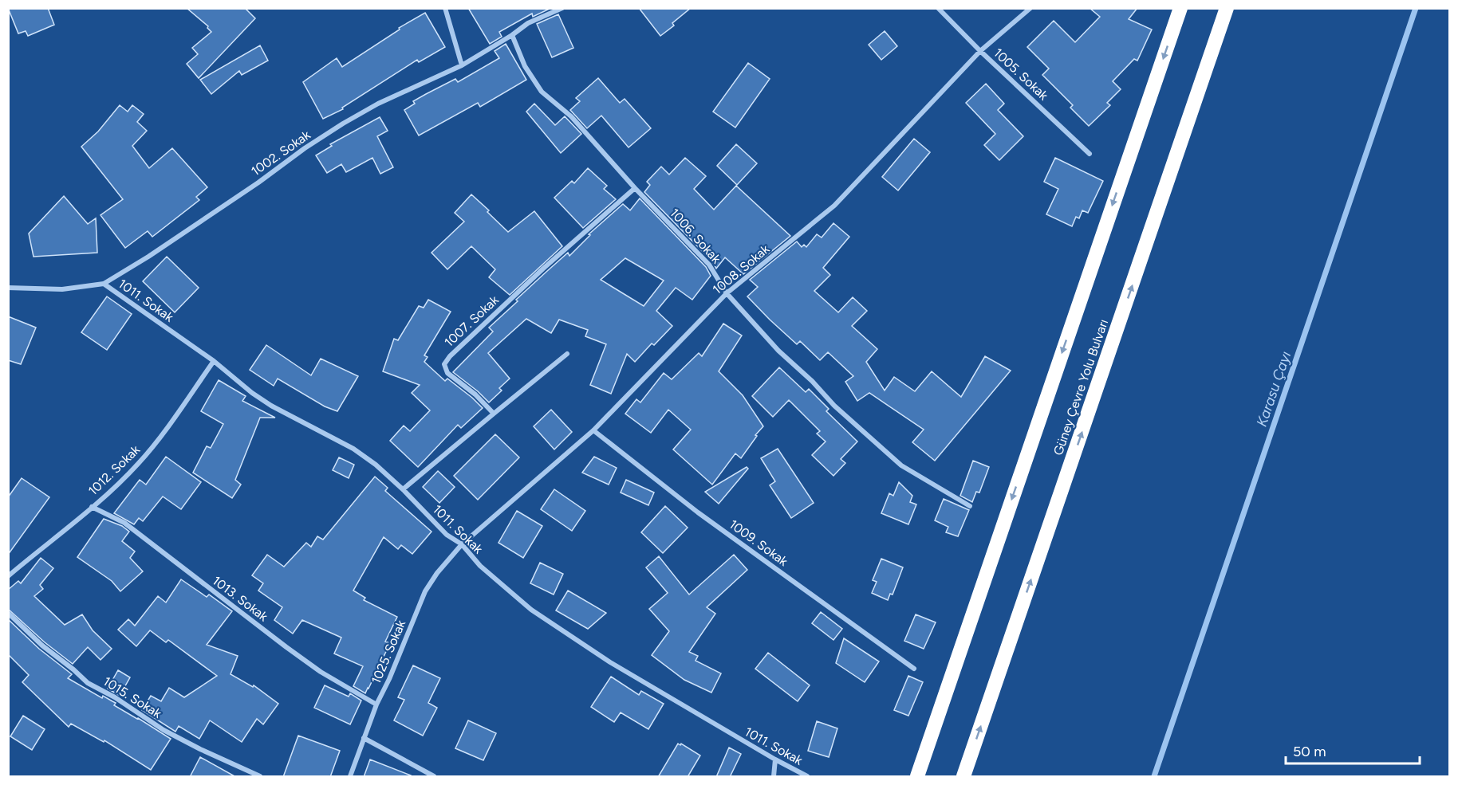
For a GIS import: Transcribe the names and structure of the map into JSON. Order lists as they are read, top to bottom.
{
  "streets": {
    "highway": ["Güney Çevre Yolu Bulvarı"],
    "street": [
      "1005. Sokak",
      "1002. Sokak",
      "1006. Sokak",
      "1008. Sokak",
      "1011. Sokak",
      "1007. Sokak",
      "1012. Sokak",
      "1009. Sokak",
      "1013. Sokak",
      "1025. Sokak",
      "1015. Sokak"
    ]
  },
  "crossings": [
    ["1005. Sokak", "1008. Sokak"],
    ["1002. Sokak", "1006. Sokak"],
    ["1002. Sokak", "1011. Sokak"],
    ["1006. Sokak", "1008. Sokak"],
    ["1006. Sokak", "1007. Sokak"],
    ["1008. Sokak", "1011. Sokak"],
    ["1008. Sokak", "1009. Sokak"],
    ["1008. Sokak", "1025. Sokak"],
    ["1011. Sokak", "1012. Sokak"],
    ["1011. Sokak", "1025. Sokak"],
    ["1012. Sokak", "1013. Sokak"],
    ["1013. Sokak", "1025. Sokak"]
  ],
  "water": ["Karasu Çayı"],
  "scale_bar": "50 m"
}
